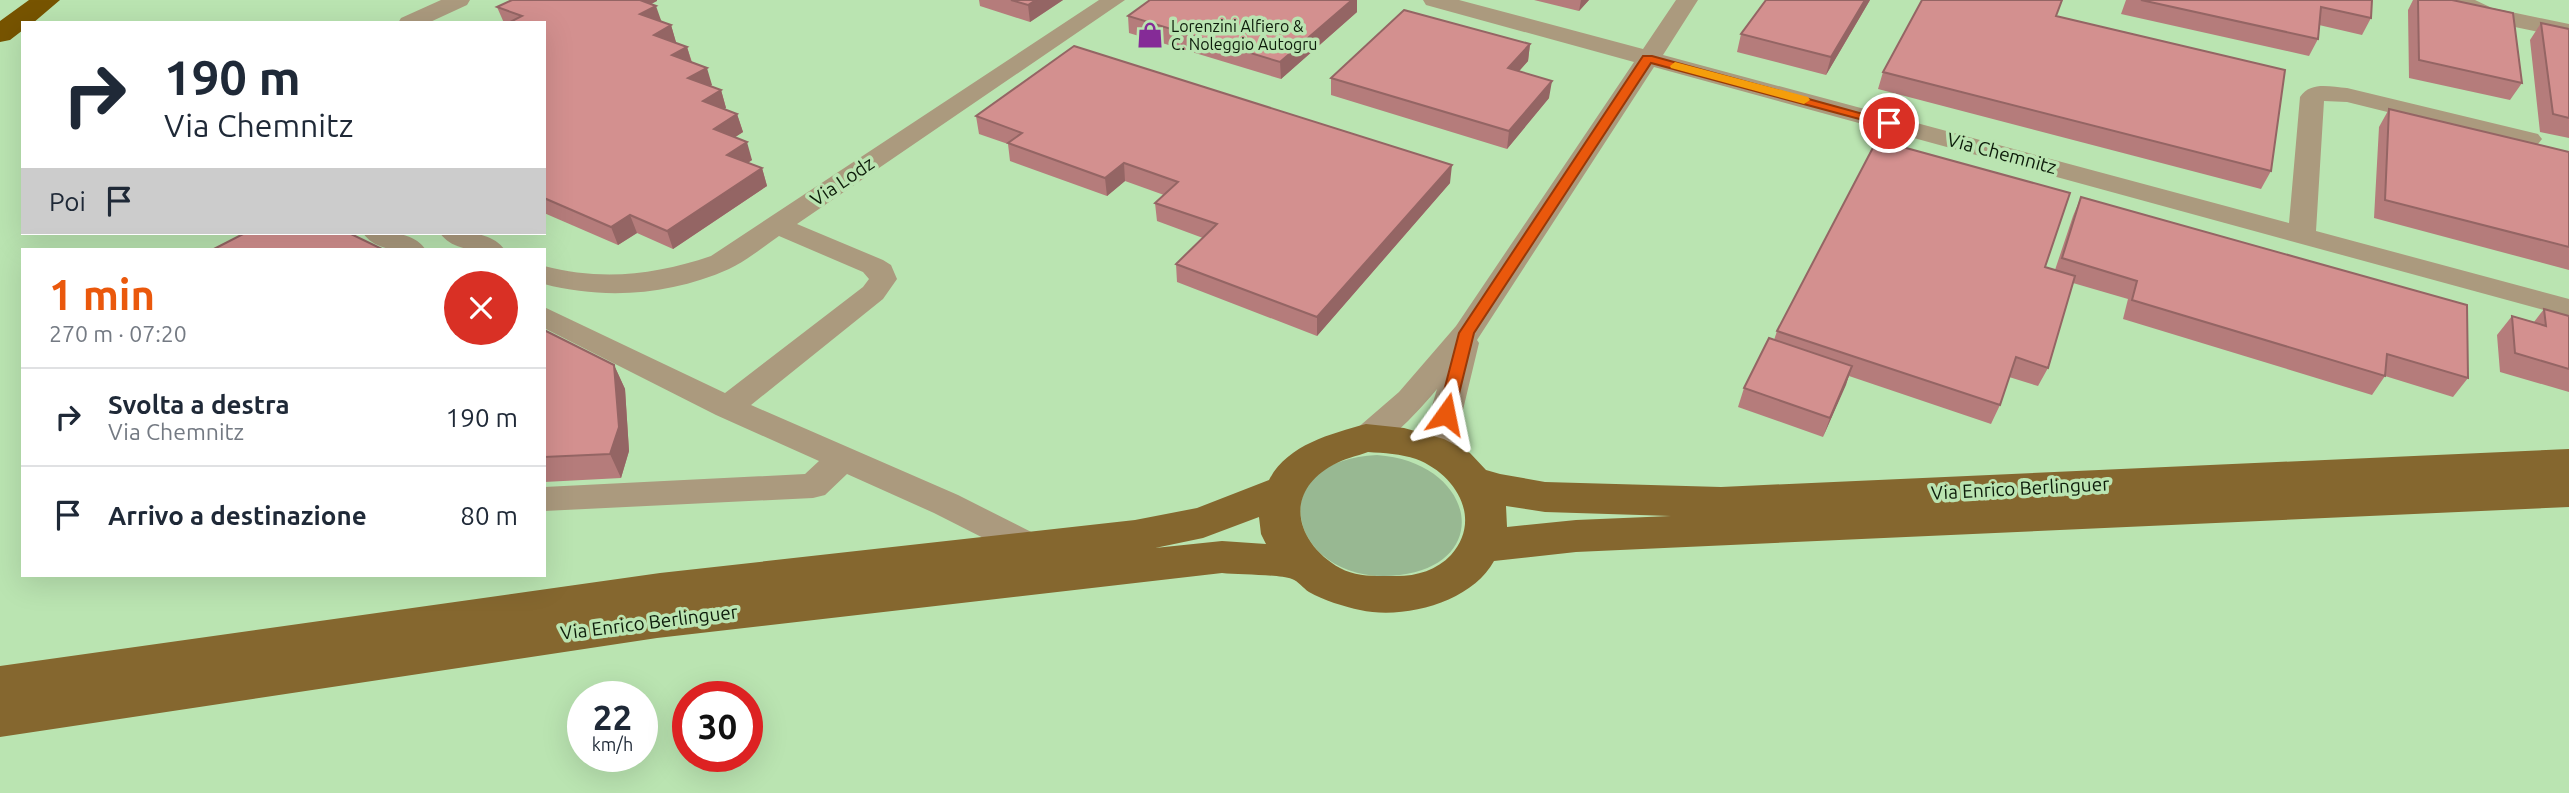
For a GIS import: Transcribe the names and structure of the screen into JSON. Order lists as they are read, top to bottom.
{
  "streets": {
    "main road": ["Via Enrico Berlinguer"],
    "street": ["Via Chemnitz", "Via Lodz"]
  },
  "places": {
    "shop": ["Lorenzini Alfiero & C. Noleggio Autogru"]
  },
  "page": {
    "turn": ["190 m", "Via Chemnitz"],
    "then": "Poi",
    "heading": ["1 min", "270 m · 07:20"],
    "list": [
      {
        "name": "Svolta a destra",
        "note": "Via Chemnitz",
        "value": "190 m"
      },
      {
        "name": "Arrivo a destinazione",
        "value": "80 m"
      }
    ],
    "speed": "22 km/h",
    "limit": "30"
  }
}
